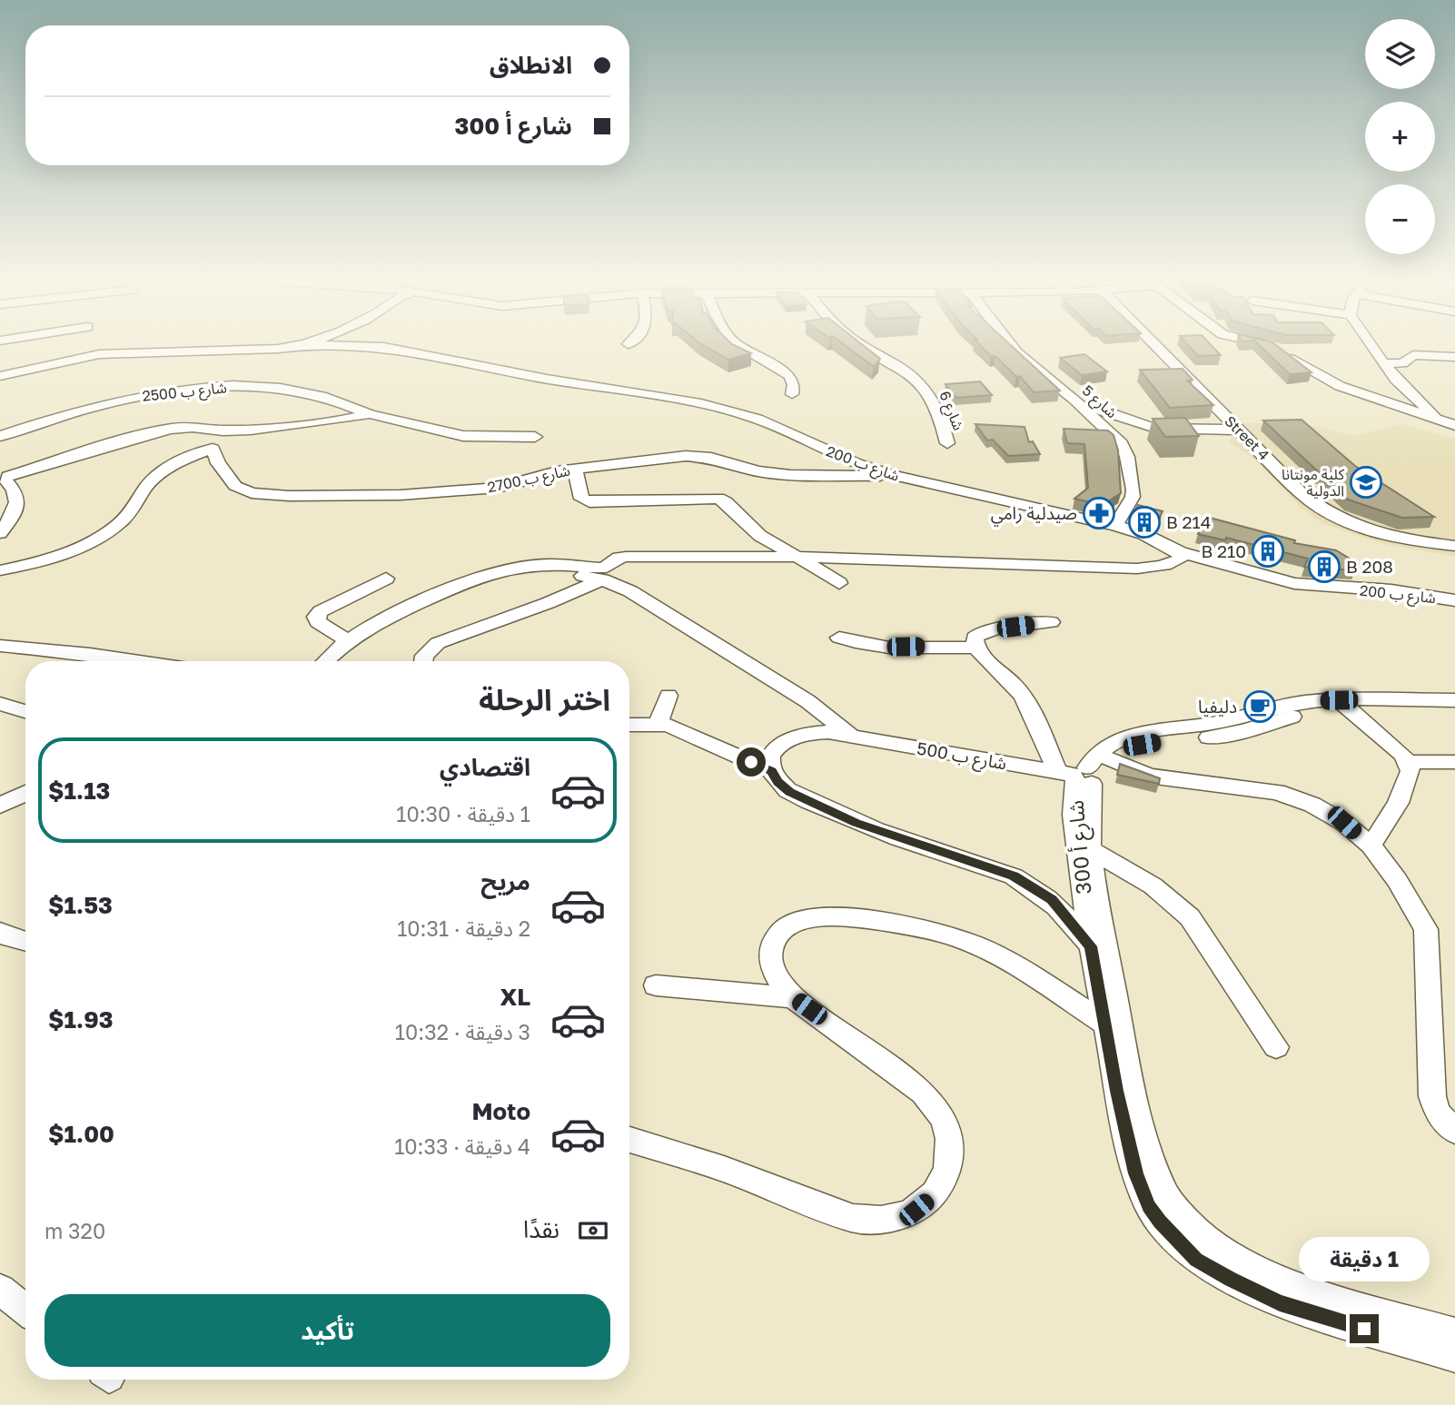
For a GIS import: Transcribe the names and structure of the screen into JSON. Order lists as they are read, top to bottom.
{
  "streets": {
    "street": [
      "شارع ب 2500",
      "شارع 5",
      "شارع 6",
      "Street 4",
      "شارع ب 200",
      "شارع ب 2700",
      "شارع ب 500",
      "شارع أ 300"
    ]
  },
  "crossings": [
    ["شارع 5", "شارع ب 200"],
    ["شارع ب 200", "شارع ب 2700"],
    ["شارع ب 500", "شارع أ 300"]
  ],
  "places": {
    "school or university": ["كلية مونتانا الدولية"],
    "pharmacy": ["صيدلية رامي"],
    "building": ["B 214", "B 210", "B 208"],
    "cafe": ["دليفيا"]
  },
  "page": {
    "map_buttons": ["+", "−"],
    "banner": ["الانطلاق", "شارع أ 300"],
    "heading": "اختر الرحلة",
    "list": [
      {
        "name": "اقتصادي",
        "note": "1 دقيقة · 10:30",
        "value": "$1.13"
      },
      {
        "name": "مريح",
        "note": "2 دقيقة · 10:31",
        "value": "$1.53"
      },
      {
        "name": "XL",
        "note": "3 دقيقة · 10:32",
        "value": "$1.93"
      },
      {
        "name": "Moto",
        "note": "4 دقيقة · 10:33",
        "value": "$1.00"
      }
    ],
    "pay": ["نقدًا", "320 m"],
    "bubble": "1 دقيقة",
    "buttons": "تأكيد"
  }
}
